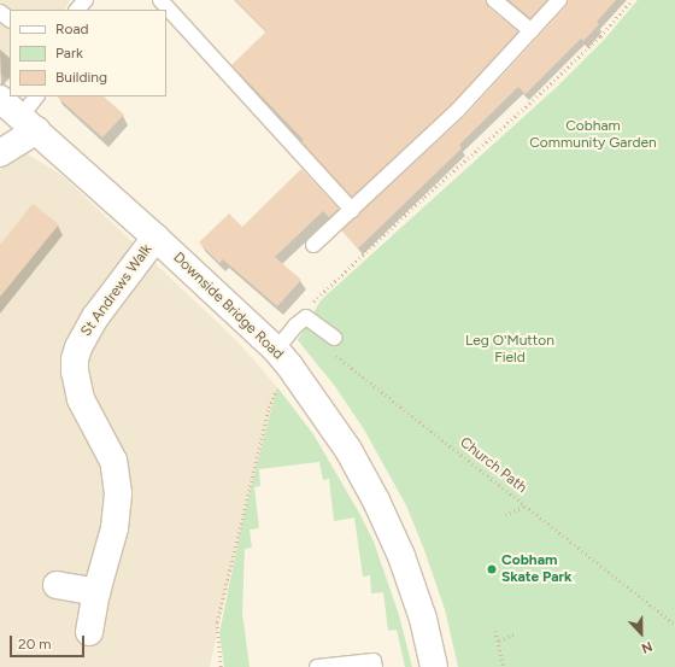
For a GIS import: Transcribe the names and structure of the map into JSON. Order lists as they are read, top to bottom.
{
  "streets": {
    "street": ["St Andrews Walk", "Downside Bridge Road"],
    "path": ["Church Path"]
  },
  "crossings": [
    ["St Andrews Walk", "Downside Bridge Road"]
  ],
  "parks": ["Cobham Community Garden", "Leg O'Mutton Field"],
  "places": ["Cobham Skate Park"],
  "legend": ["Road", "Park", "Building"],
  "scale_bar": "20 m",
  "north": "bottom"
}
